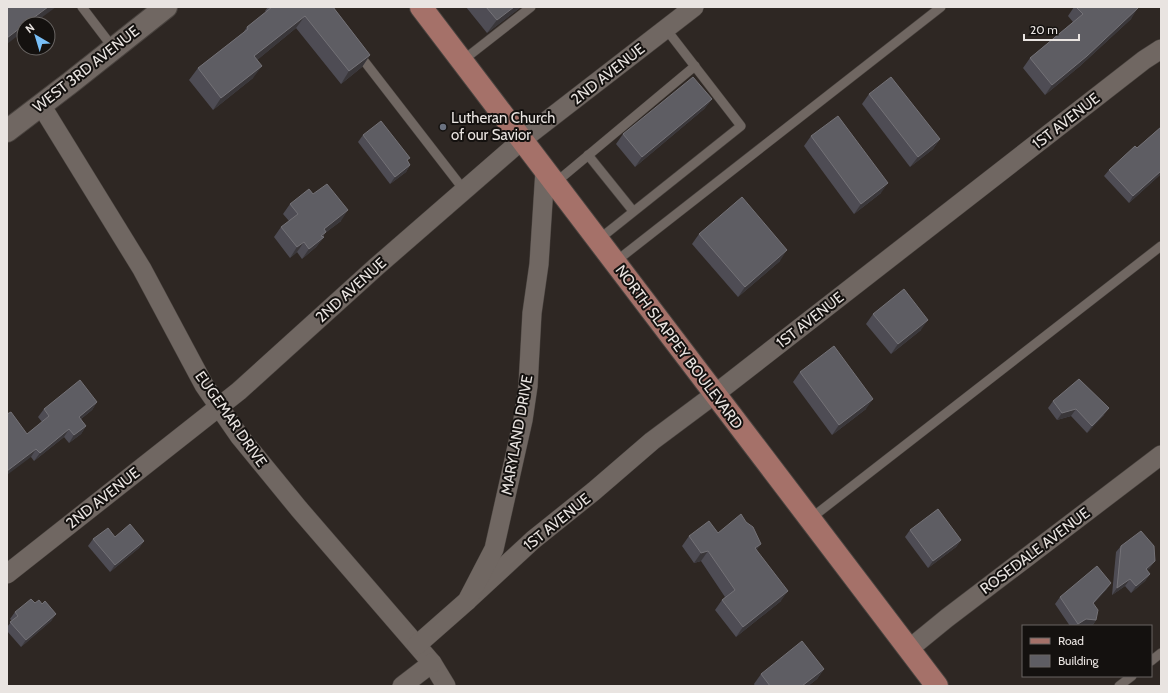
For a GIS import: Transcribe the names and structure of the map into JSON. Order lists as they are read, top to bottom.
{
  "streets": {
    "main road": ["NORTH SLAPPEY BOULEVARD"],
    "street": [
      "WEST 3RD AVENUE",
      "2ND AVENUE",
      "1ST AVENUE",
      "EUGEMAR DRIVE",
      "MARYLAND DRIVE",
      "ROSEDALE AVENUE"
    ]
  },
  "crossings": [
    ["WEST 3RD AVENUE", "EUGEMAR DRIVE"],
    ["2ND AVENUE", "NORTH SLAPPEY BOULEVARD"],
    ["2ND AVENUE", "EUGEMAR DRIVE"],
    ["1ST AVENUE", "NORTH SLAPPEY BOULEVARD"],
    ["1ST AVENUE", "MARYLAND DRIVE"],
    ["NORTH SLAPPEY BOULEVARD", "MARYLAND DRIVE"],
    ["NORTH SLAPPEY BOULEVARD", "ROSEDALE AVENUE"],
    ["EUGEMAR DRIVE", "MARYLAND DRIVE"]
  ],
  "places": ["Lutheran Church of our Savior"],
  "legend": ["Road", "Building"],
  "scale_bar": "20 m",
  "north": "top left"
}
